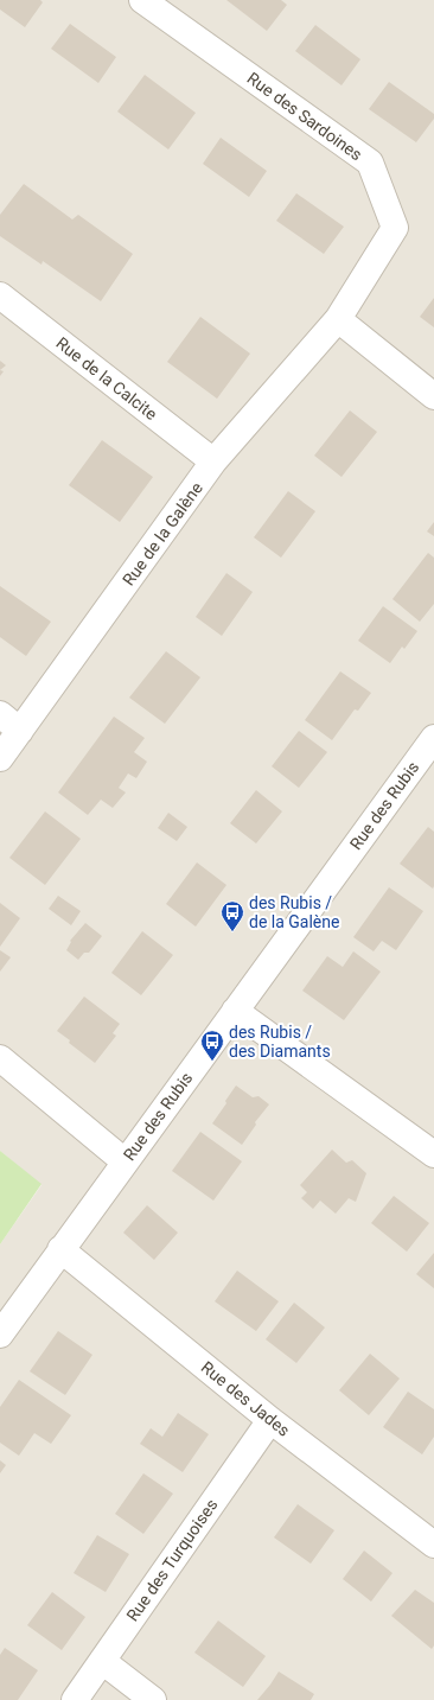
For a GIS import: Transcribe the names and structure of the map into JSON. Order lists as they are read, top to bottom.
{
  "streets": {
    "street": [
      "Rue des Sardoines",
      "Rue de la Calcite",
      "Rue de la Galène",
      "Rue des Rubis",
      "Rue des Jades",
      "Rue des Turquoises"
    ]
  },
  "crossings": [
    ["Rue des Sardoines", "Rue de la Galène"],
    ["Rue de la Calcite", "Rue de la Galène"],
    ["Rue des Rubis", "Rue des Jades"],
    ["Rue des Jades", "Rue des Turquoises"]
  ],
  "places": {
    "bus stop": ["des Rubis / de la Galène", "des Rubis / des Diamants"]
  }
}
